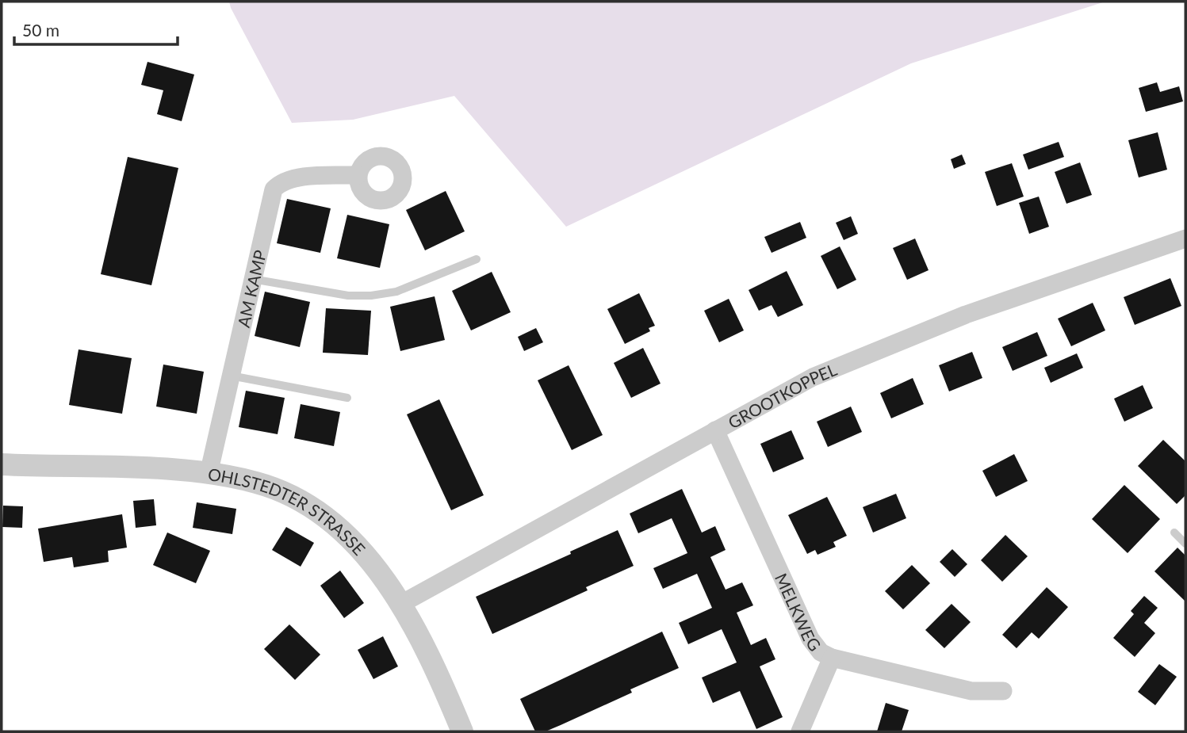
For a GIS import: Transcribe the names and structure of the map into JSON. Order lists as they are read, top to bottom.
{
  "streets": {
    "street": [
      "AM KAMP",
      "GROOTKOPPEL",
      "OHLSTEDTER STRASSE",
      "MELKWEG"
    ]
  },
  "crossings": [
    ["AM KAMP", "OHLSTEDTER STRASSE"],
    ["GROOTKOPPEL", "OHLSTEDTER STRASSE"],
    ["GROOTKOPPEL", "MELKWEG"]
  ],
  "scale_bar": "50 m"
}
